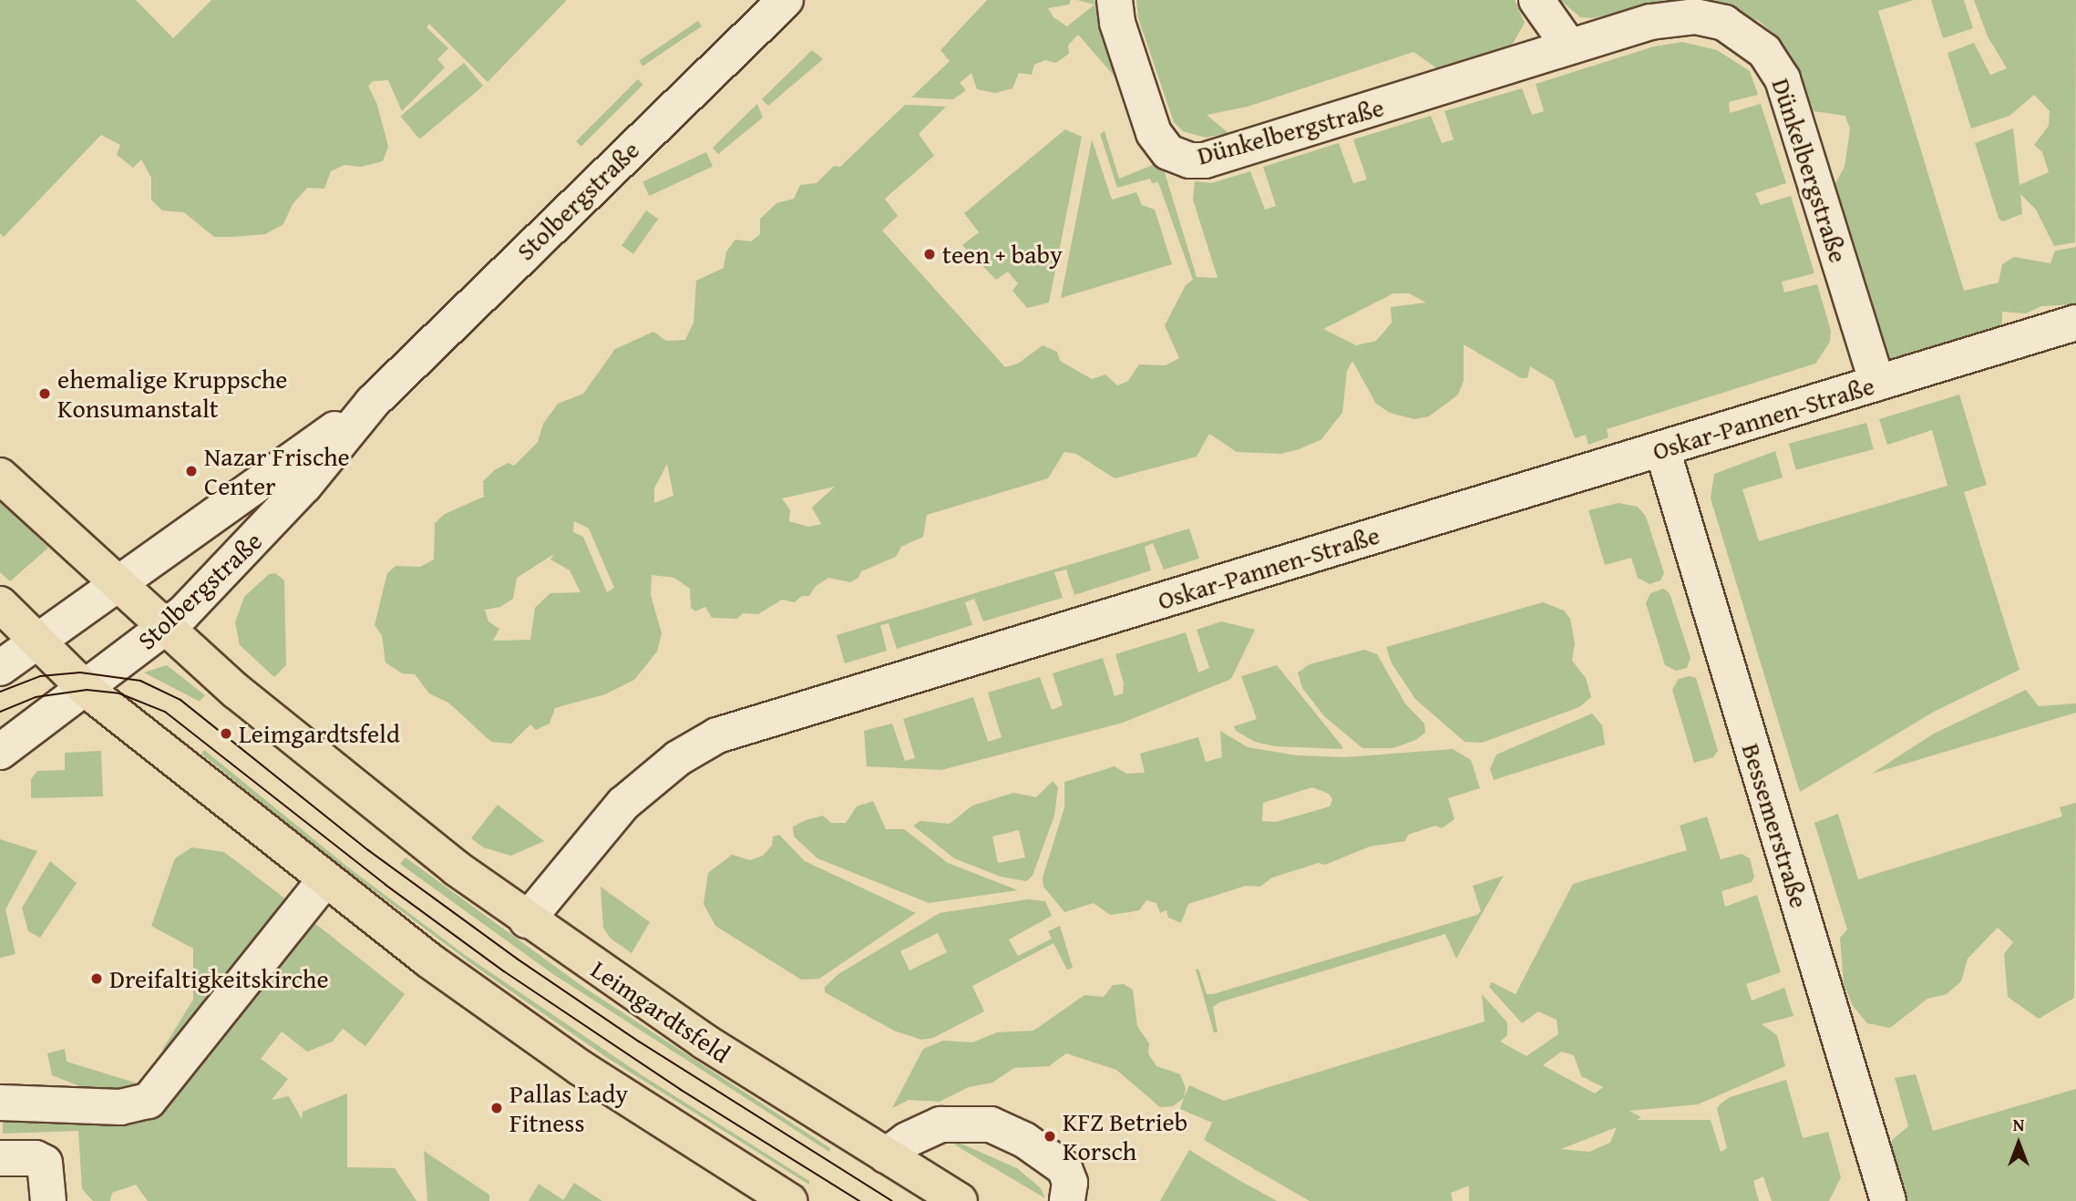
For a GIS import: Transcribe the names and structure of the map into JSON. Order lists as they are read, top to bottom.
{
  "streets": {
    "main road": ["Leimgardtsfeld"],
    "street": [
      "Dünkelbergstraße",
      "Stolbergstraße",
      "Oskar-Pannen-Straße",
      "Bessemerstraße"
    ]
  },
  "crossings": [
    ["Dünkelbergstraße", "Oskar-Pannen-Straße"],
    ["Stolbergstraße", "Leimgardtsfeld"],
    ["Oskar-Pannen-Straße", "Bessemerstraße"],
    ["Oskar-Pannen-Straße", "Leimgardtsfeld"]
  ],
  "places": [
    "teen + baby",
    "ehemalige Kruppsche Konsumanstalt",
    "Nazar Frische Center",
    "Leimgardtsfeld",
    "Dreifaltigkeitskirche",
    "Pallas Lady Fitness",
    "KFZ Betrieb Korsch"
  ],
  "north": "top"
}
